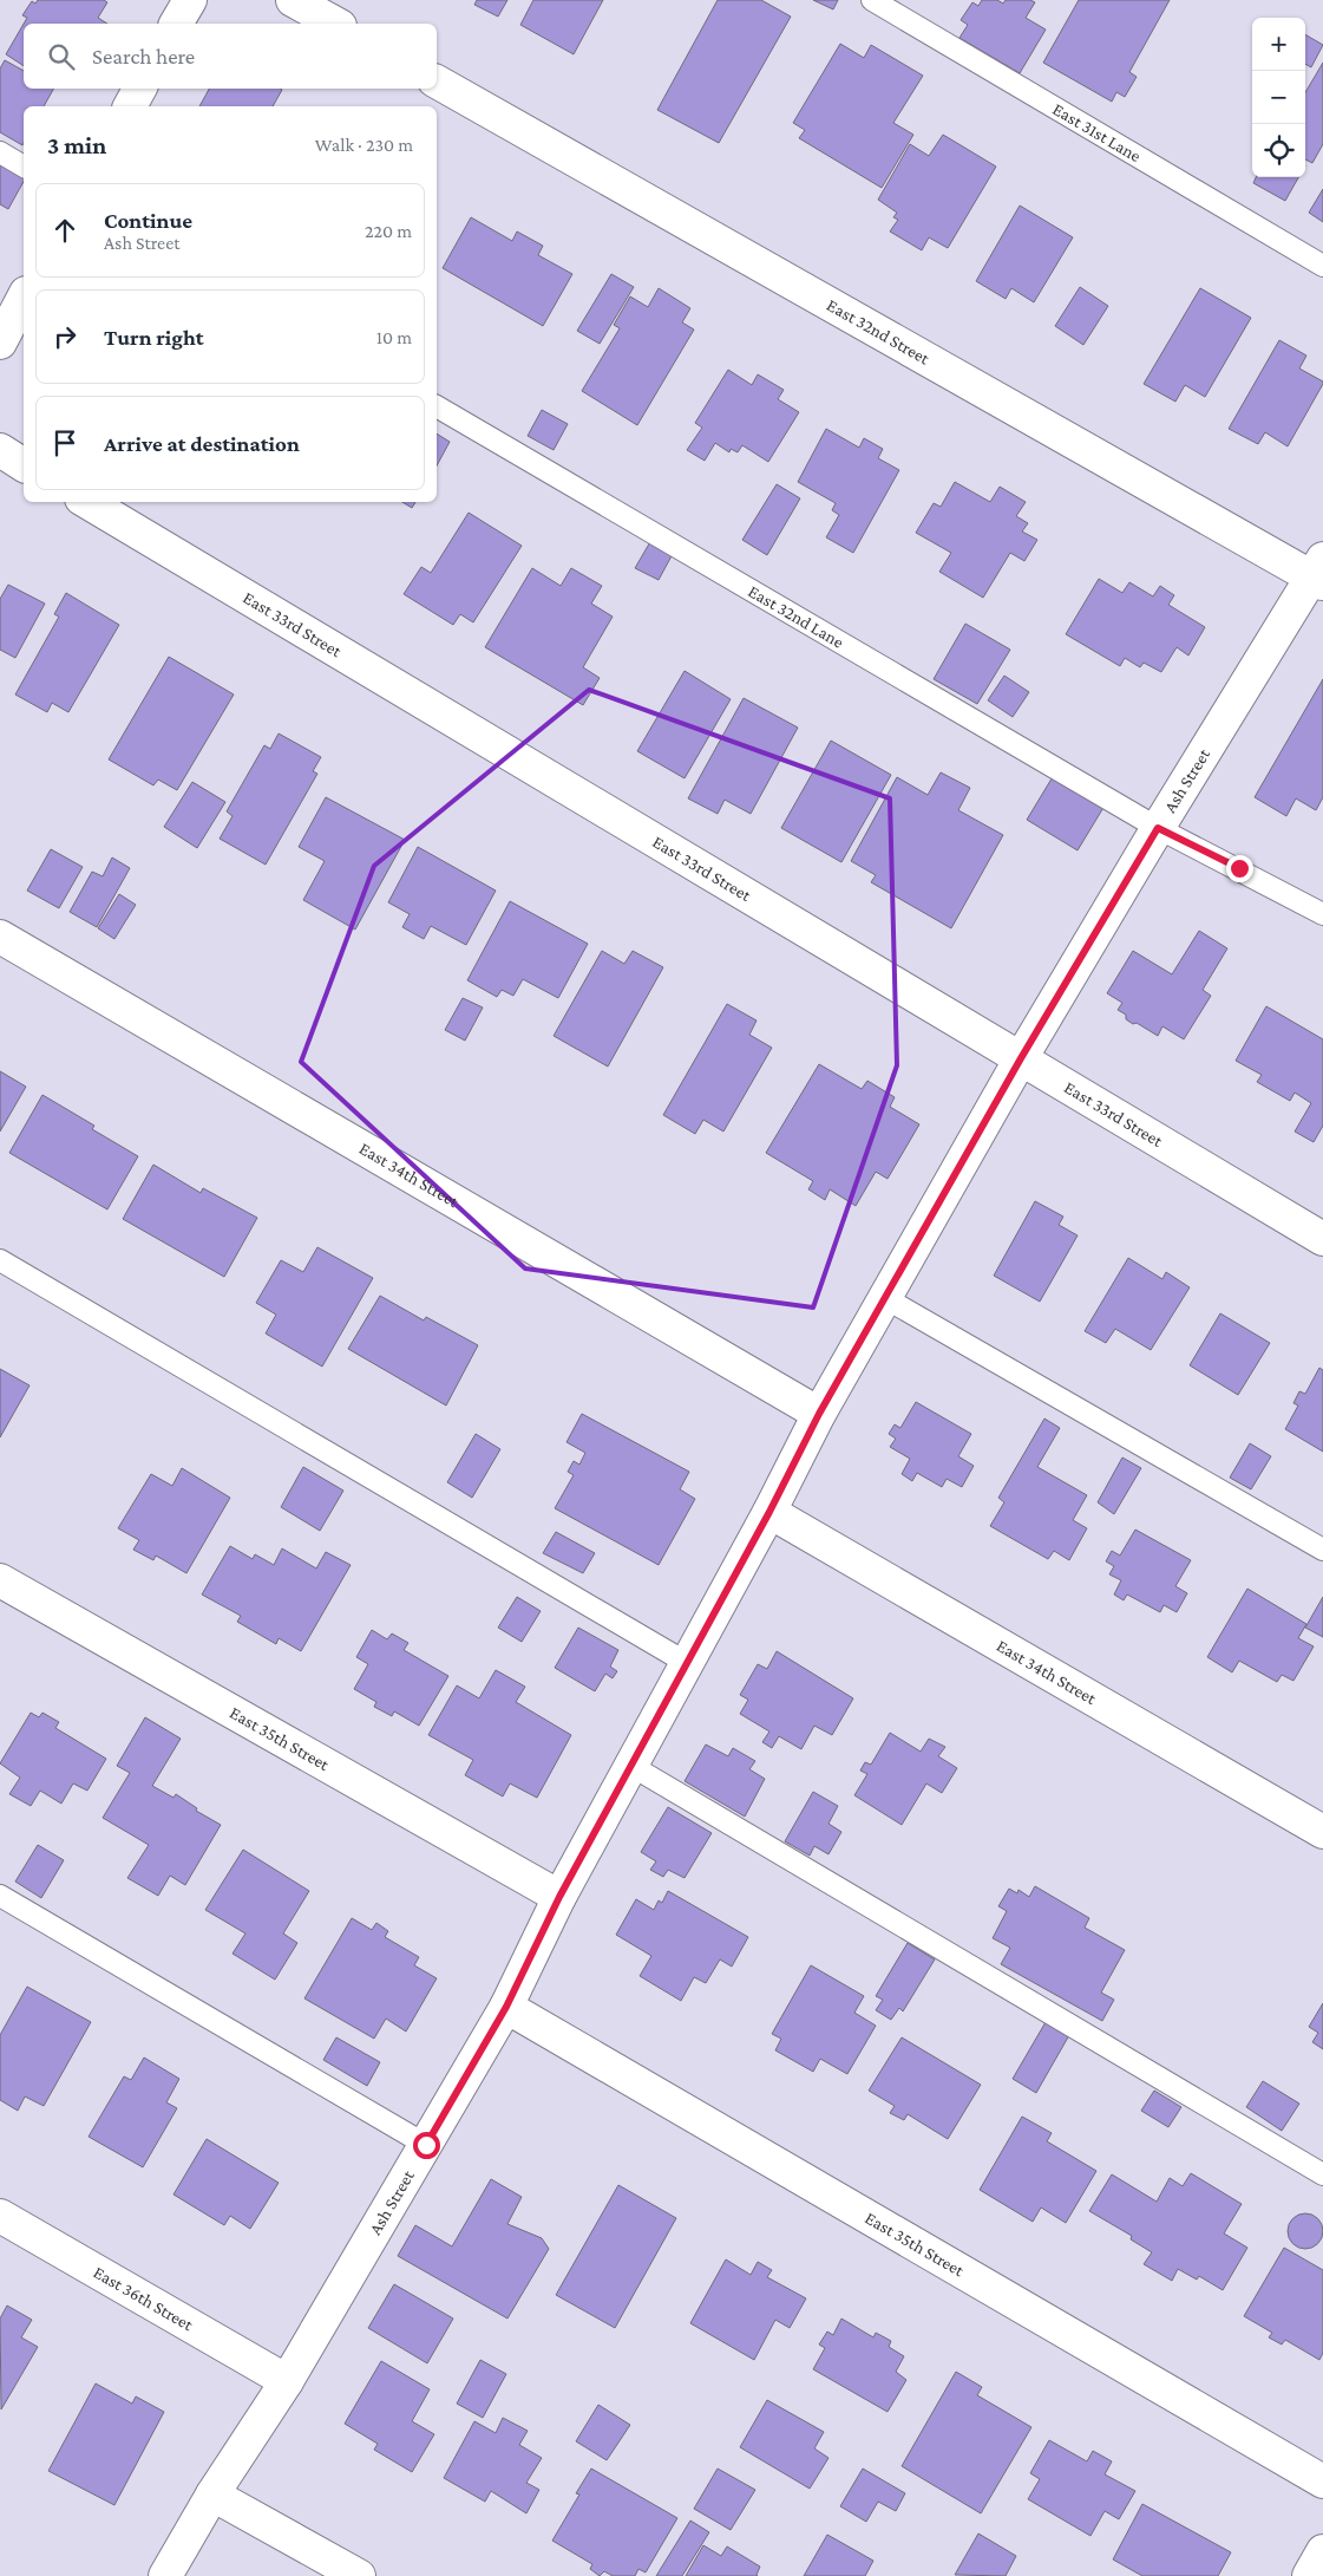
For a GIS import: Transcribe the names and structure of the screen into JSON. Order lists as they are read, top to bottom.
{
  "streets": {
    "street": [
      "East 32nd Street",
      "East 33rd Street",
      "Ash Street",
      "East 34th Street",
      "East 35th Street",
      "East 36th Street"
    ],
    "lane": ["East 31st Lane", "East 32nd Lane"]
  },
  "crossings": [
    ["East 32nd Street", "Ash Street"],
    ["East 32nd Lane", "Ash Street"],
    ["East 33rd Street", "Ash Street"],
    ["Ash Street", "East 34th Street"],
    ["Ash Street", "East 35th Street"],
    ["Ash Street", "East 36th Street"]
  ],
  "page": {
    "map_buttons": ["+", "−"],
    "search": "Search here",
    "heading": ["3 min", "Walk · 230 m"],
    "list": [
      ["Continue", "Ash Street", "220 m"],
      ["Turn right", "10 m"],
      "Arrive at destination"
    ]
  }
}
